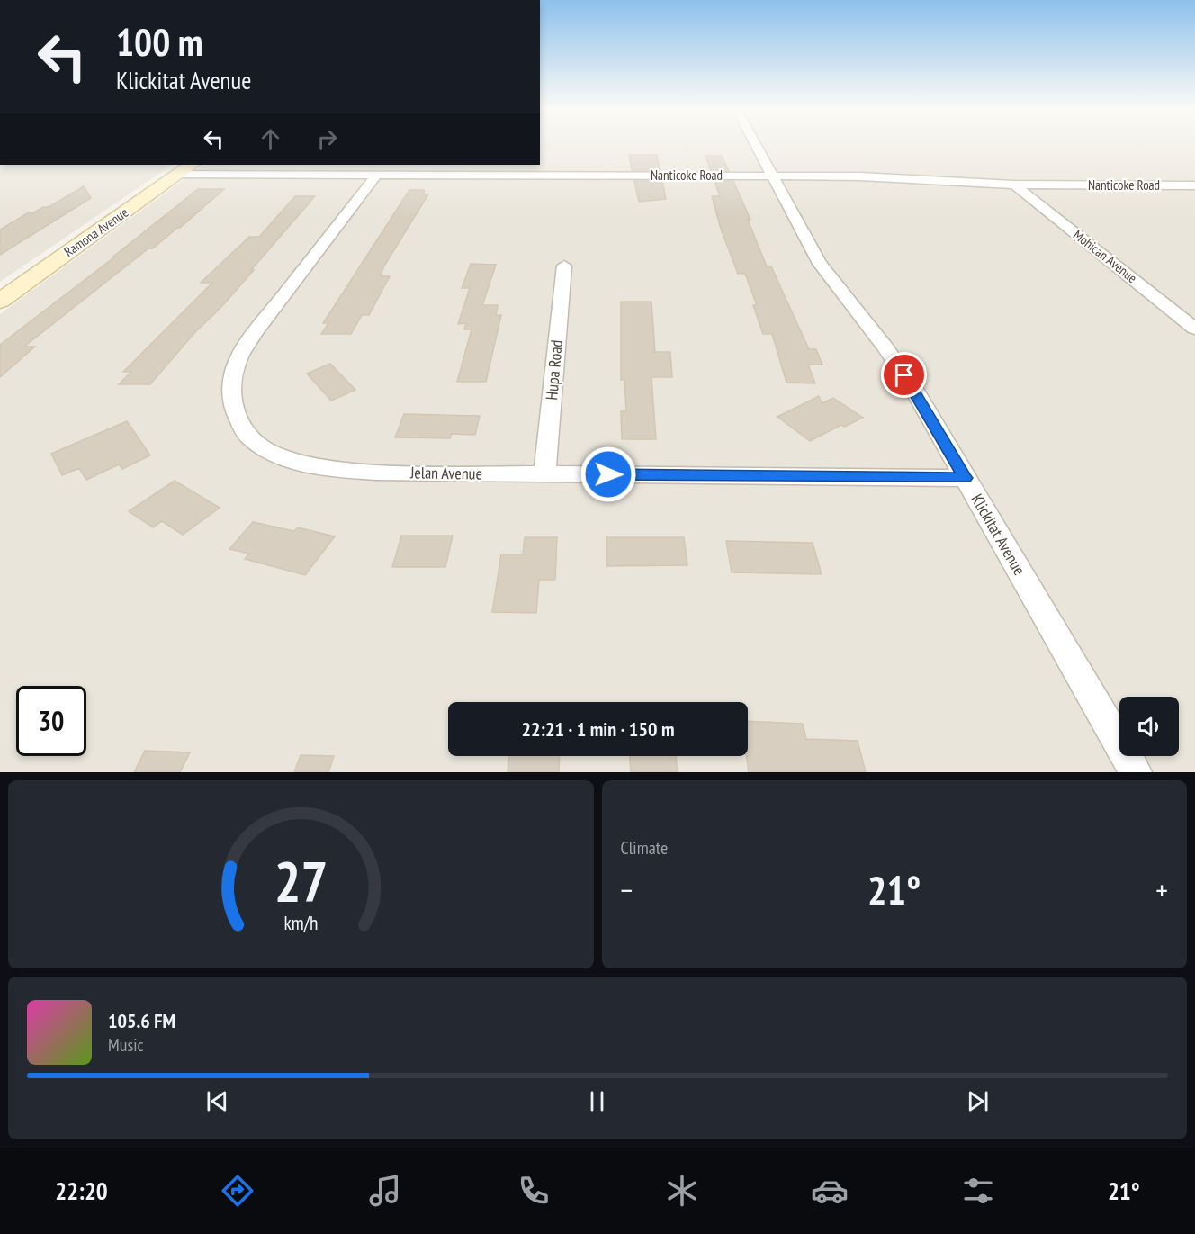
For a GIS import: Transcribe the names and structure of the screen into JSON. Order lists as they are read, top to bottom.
{
  "streets": {
    "street": [
      "Nanticoke Road",
      "Ramona Avenue",
      "Mohican Avenue",
      "Hupa Road",
      "Jelan Avenue",
      "Klickitat Avenue"
    ]
  },
  "crossings": [
    ["Nanticoke Road", "Ramona Avenue"],
    ["Nanticoke Road", "Mohican Avenue"],
    ["Nanticoke Road", "Jelan Avenue"],
    ["Nanticoke Road", "Klickitat Avenue"],
    ["Hupa Road", "Jelan Avenue"],
    ["Jelan Avenue", "Klickitat Avenue"]
  ],
  "page": {
    "turn": ["100 m", "Klickitat Avenue"],
    "limit": "30",
    "trip": "22:21 · 1 min · 150 m",
    "tile": "Climate",
    "heat": ["−", "21°", "+"],
    "song": ["105.6 FM", "Music"],
    "tabs": ["22:20", "21°"],
    "gauge": ["27", "km/h"]
  }
}
